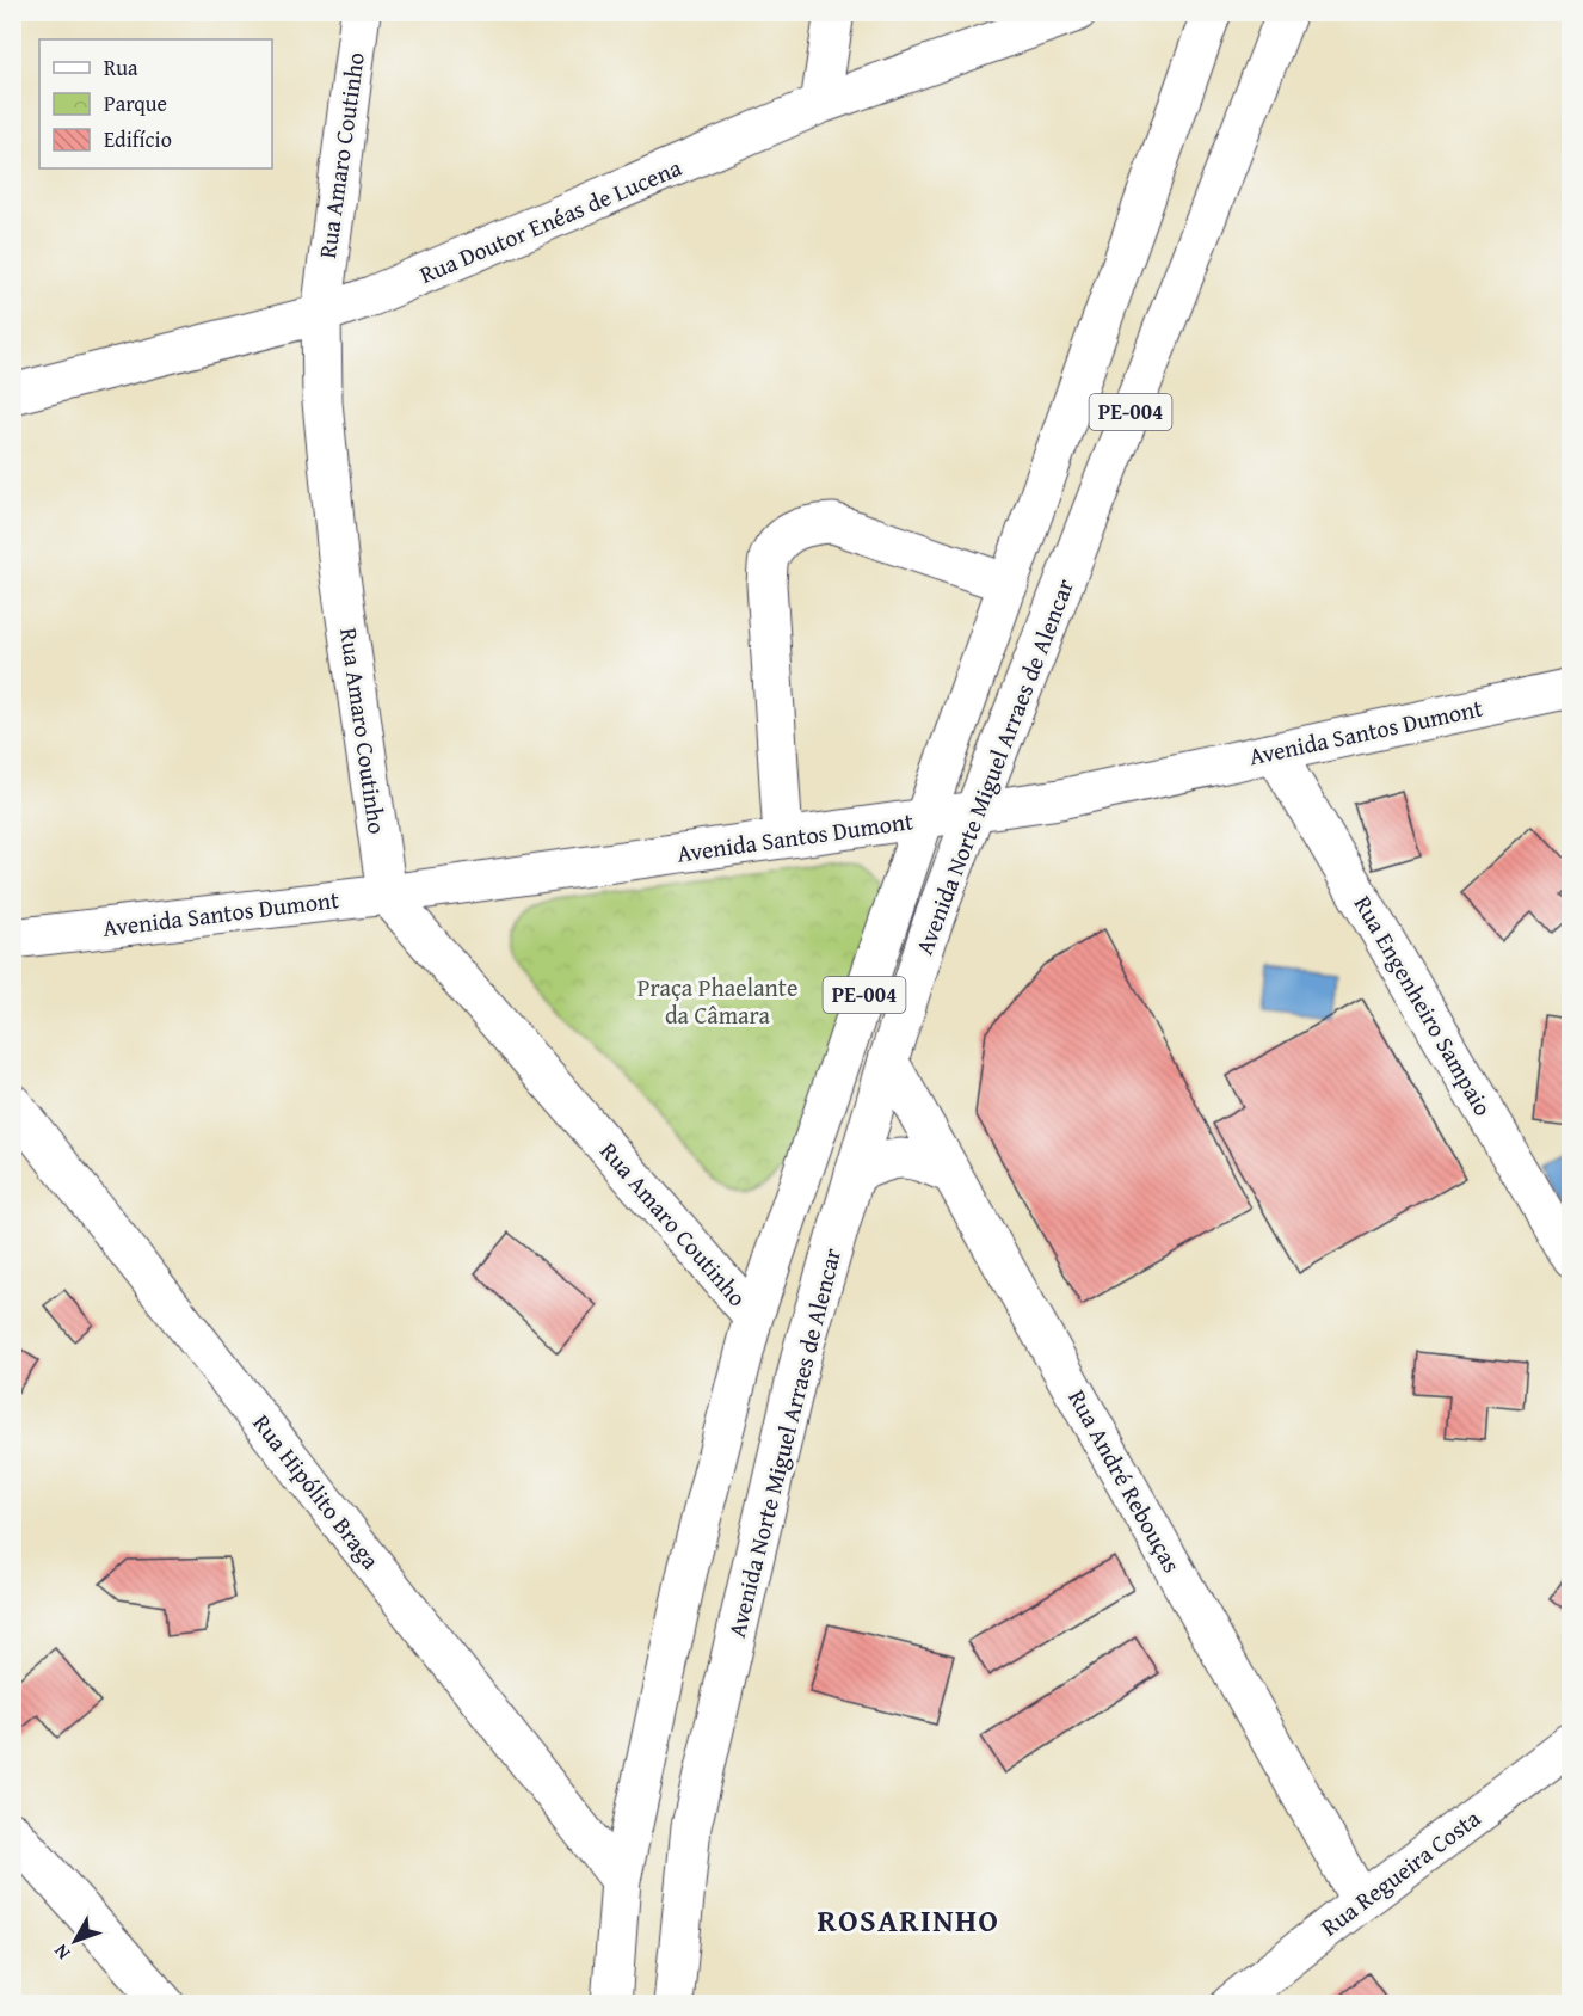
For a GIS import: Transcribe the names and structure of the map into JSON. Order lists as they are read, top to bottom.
{
  "streets": {
    "street": [
      "Rua Amaro Coutinho",
      "Rua Doutor Enéas de Lucena",
      "PE-004",
      "Avenida Santos Dumont",
      "Avenida Norte Miguel Arraes de Alencar",
      "Rua Engenheiro Sampaio",
      "Rua André Rebouças",
      "Rua Hipólito Braga",
      "Rua Regueira Costa"
    ]
  },
  "crossings": [
    ["Rua Amaro Coutinho", "Rua Doutor Enéas de Lucena"],
    ["Rua Amaro Coutinho", "Avenida Santos Dumont"],
    ["Rua Amaro Coutinho", "Avenida Norte Miguel Arraes de Alencar"],
    ["Avenida Santos Dumont", "Avenida Norte Miguel Arraes de Alencar"],
    ["Avenida Santos Dumont", "Rua Engenheiro Sampaio"],
    ["Avenida Norte Miguel Arraes de Alencar", "Rua André Rebouças"],
    ["Avenida Norte Miguel Arraes de Alencar", "Rua Hipólito Braga"],
    ["Rua André Rebouças", "Rua Regueira Costa"]
  ],
  "districts": ["ROSARINHO"],
  "parks": ["Praça Phaelante da Câmara"],
  "legend": ["Rua", "Parque", "Edifício"],
  "north": "bottom left"
}
